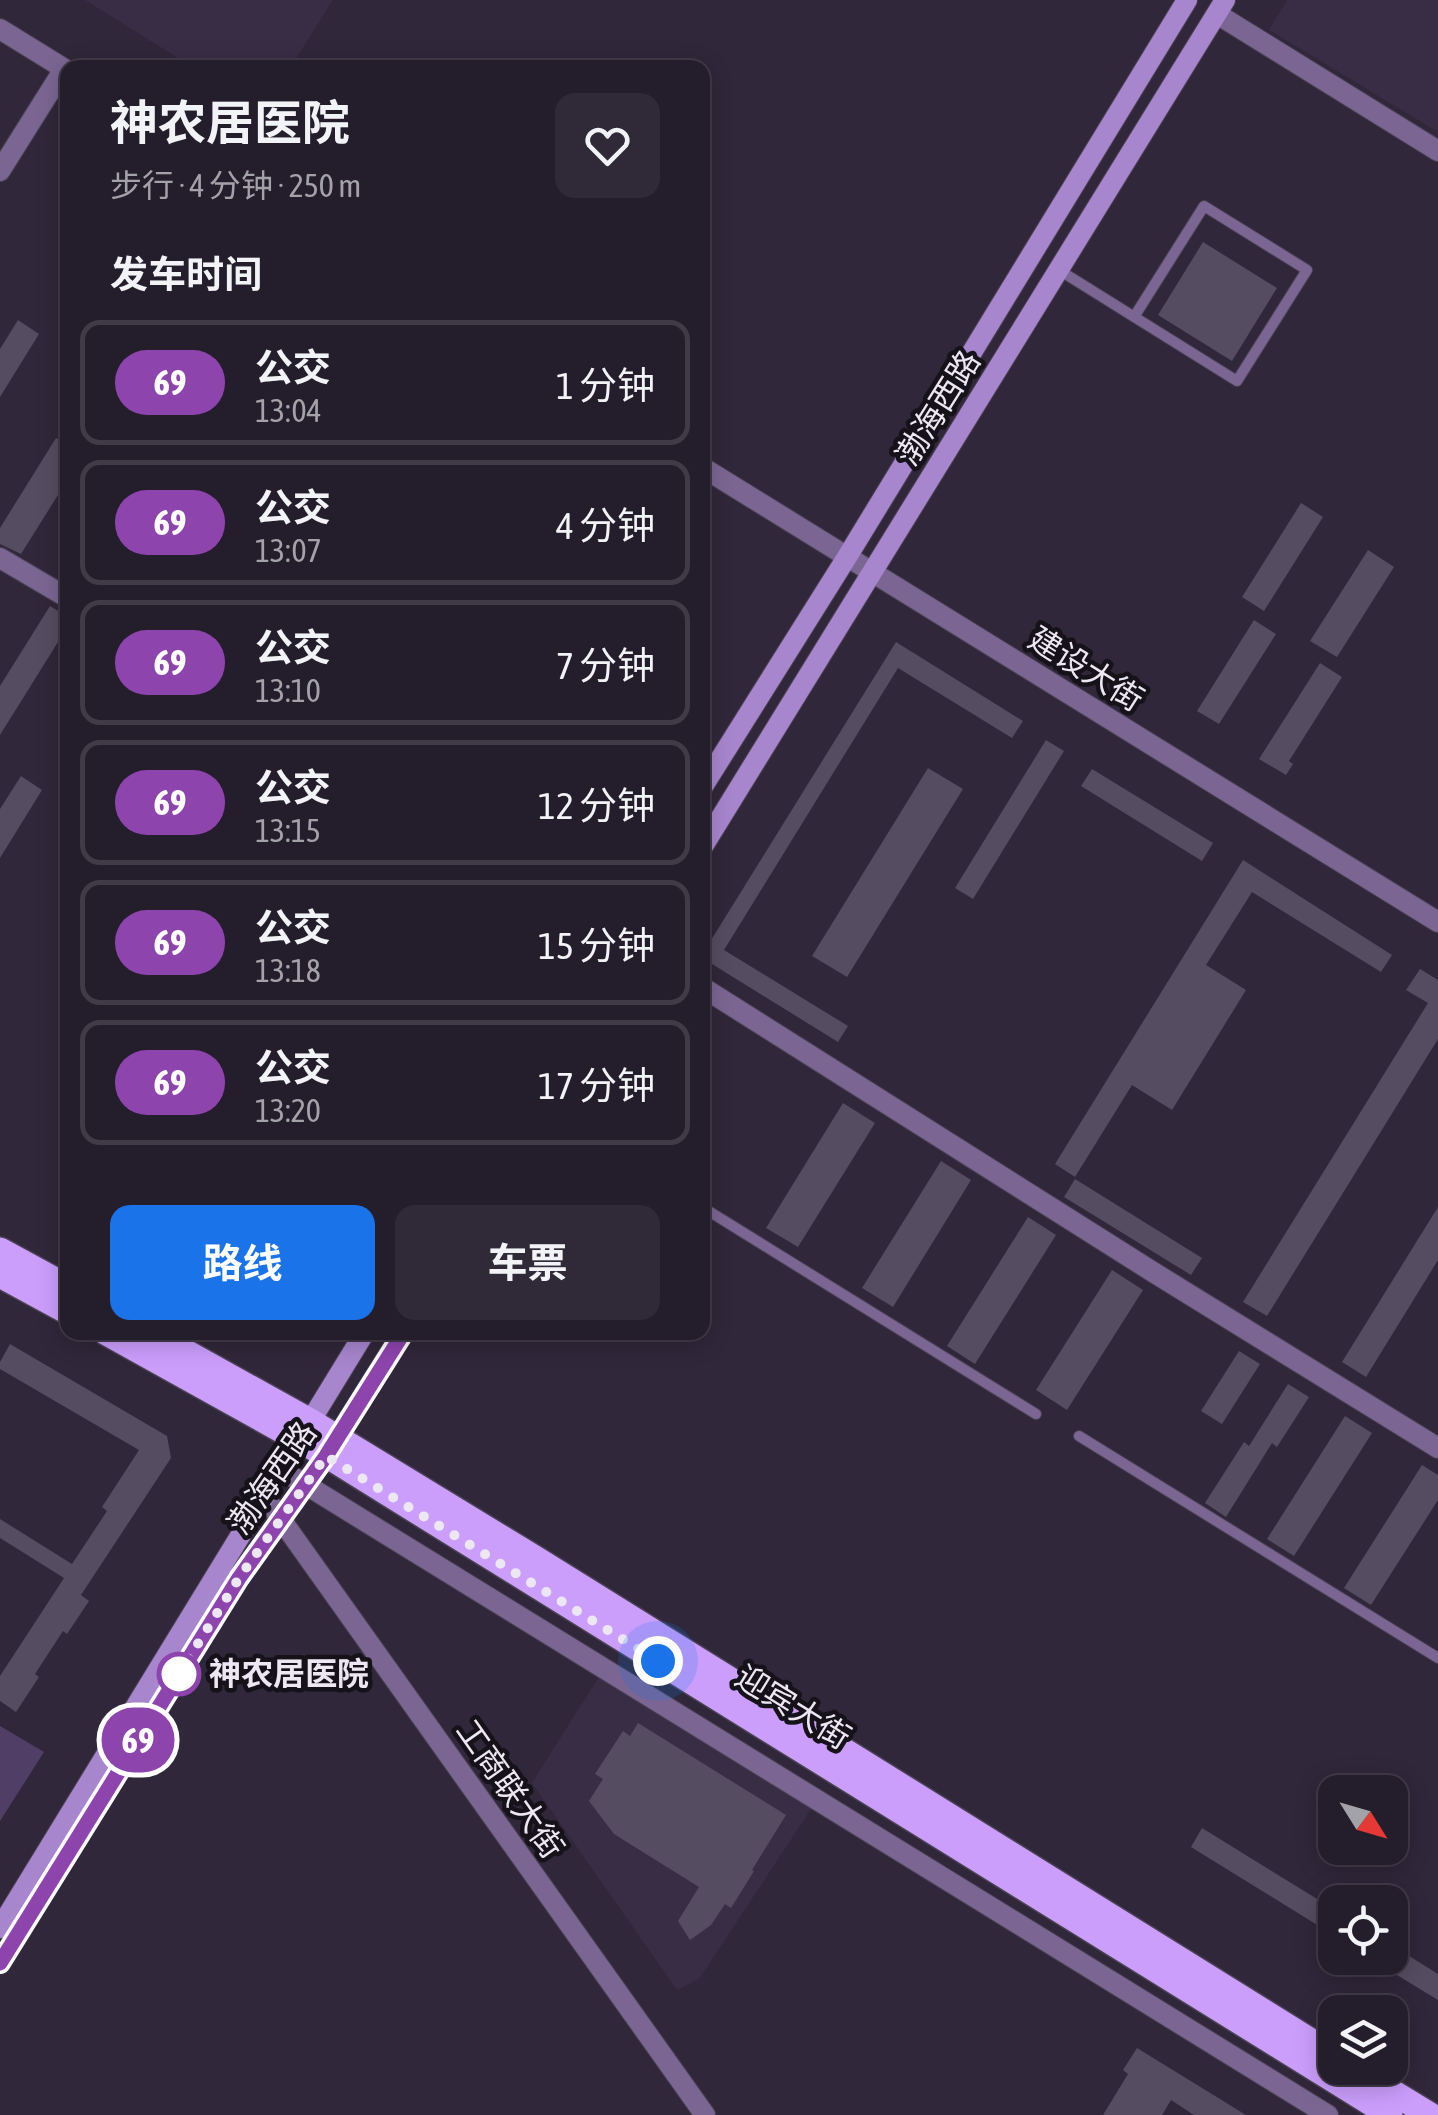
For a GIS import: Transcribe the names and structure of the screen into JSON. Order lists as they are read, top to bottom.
{
  "streets": {
    "main road": ["渤海西路", "迎宾大街"],
    "street": ["建设大街", "工商联大街"]
  },
  "crossings": [
    ["渤海西路", "建设大街"],
    ["渤海西路", "迎宾大街"],
    ["渤海西路", "工商联大街"]
  ],
  "places": ["神农居医院"],
  "lines": ["bus line 69"],
  "north": "bottom right",
  "page": {
    "on_map": "69",
    "heading": [
      ["神农居医院", "步行 · 4 分钟 · 250 m"],
      "发车时间"
    ],
    "list": [
      {
        "mark": "69",
        "name": "公交",
        "note": "13:04",
        "value": "1 分钟"
      },
      {
        "mark": "69",
        "name": "公交",
        "note": "13:07",
        "value": "4 分钟"
      },
      {
        "mark": "69",
        "name": "公交",
        "note": "13:10",
        "value": "7 分钟"
      },
      {
        "mark": "69",
        "name": "公交",
        "note": "13:15",
        "value": "12 分钟"
      },
      {
        "mark": "69",
        "name": "公交",
        "note": "13:18",
        "value": "15 分钟"
      },
      {
        "mark": "69",
        "name": "公交",
        "note": "13:20",
        "value": "17 分钟"
      }
    ],
    "buttons": ["路线", "车票"]
  }
}
